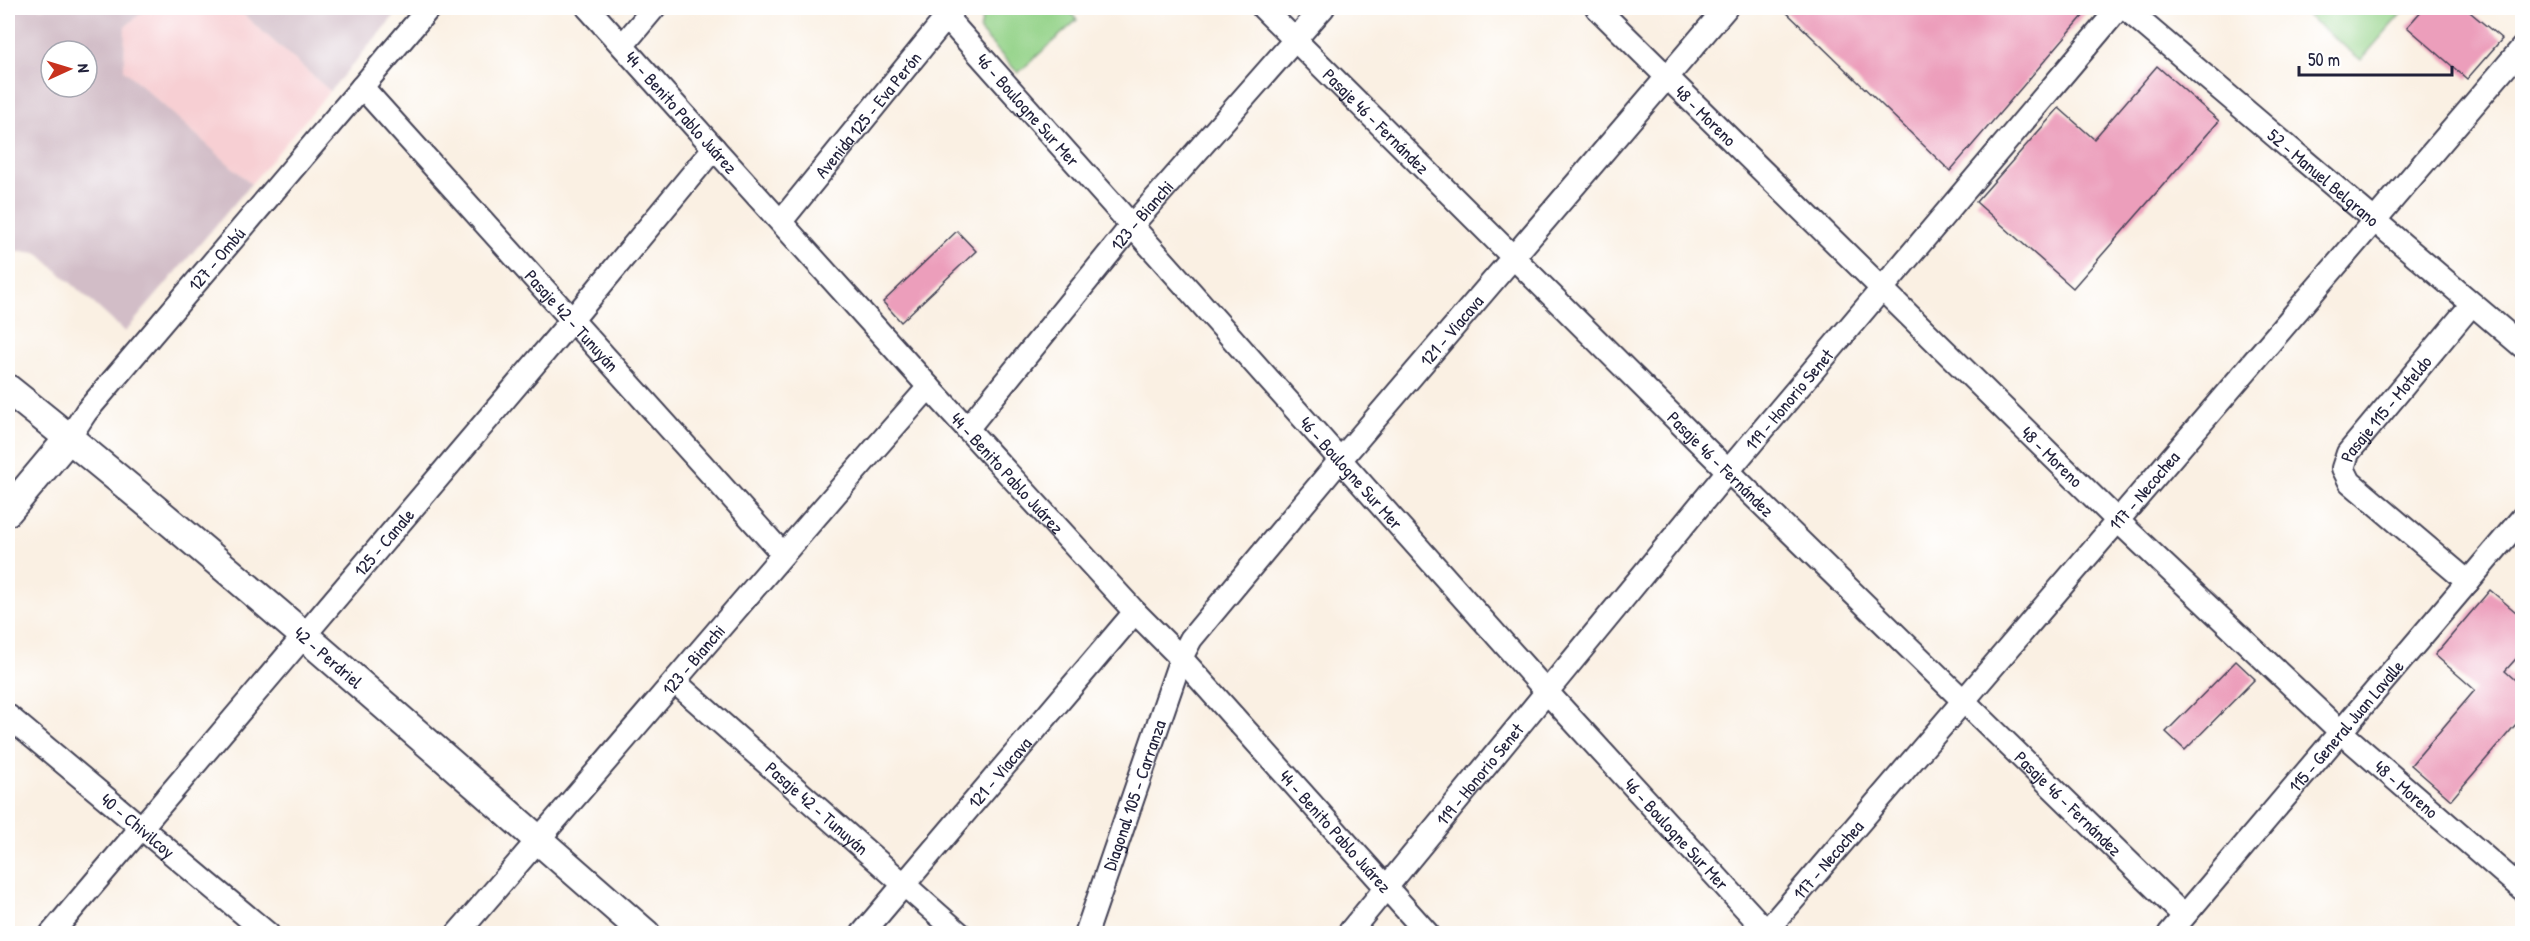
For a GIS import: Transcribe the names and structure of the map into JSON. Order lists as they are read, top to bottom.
{
  "streets": {
    "street": [
      "46 - Boulogne Sur Mer",
      "44 - Benito Pablo Juárez",
      "Avenida 125 - Eva Perón",
      "48 - Moreno",
      "Pasaje 46 - Fernández",
      "52 - Manuel Belgrano",
      "123 - Bianchi",
      "127 - Ombú",
      "Pasaje 42 - Tunuyán",
      "121 - Viacava",
      "119 - Honorio Senet",
      "Pasaje 115 - Moteldo",
      "117 - Necochea",
      "125 - Canale",
      "42 - Perdriel",
      "115 - General Juan Lavalle",
      "Diagonal 105 - Carranza",
      "40 - Chivilcoy"
    ]
  },
  "crossings": [
    ["46 - Boulogne Sur Mer", "Avenida 125 - Eva Perón"],
    ["46 - Boulogne Sur Mer", "123 - Bianchi"],
    ["46 - Boulogne Sur Mer", "121 - Viacava"],
    ["46 - Boulogne Sur Mer", "119 - Honorio Senet"],
    ["46 - Boulogne Sur Mer", "117 - Necochea"],
    ["44 - Benito Pablo Juárez", "Avenida 125 - Eva Perón"],
    ["44 - Benito Pablo Juárez", "123 - Bianchi"],
    ["44 - Benito Pablo Juárez", "121 - Viacava"],
    ["44 - Benito Pablo Juárez", "119 - Honorio Senet"],
    ["44 - Benito Pablo Juárez", "125 - Canale"],
    ["44 - Benito Pablo Juárez", "Diagonal 105 - Carranza"],
    ["48 - Moreno", "121 - Viacava"],
    ["48 - Moreno", "119 - Honorio Senet"],
    ["48 - Moreno", "117 - Necochea"],
    ["48 - Moreno", "115 - General Juan Lavalle"],
    ["Pasaje 46 - Fernández", "123 - Bianchi"],
    ["Pasaje 46 - Fernández", "121 - Viacava"],
    ["Pasaje 46 - Fernández", "119 - Honorio Senet"],
    ["Pasaje 46 - Fernández", "117 - Necochea"],
    ["Pasaje 46 - Fernández", "115 - General Juan Lavalle"],
    ["52 - Manuel Belgrano", "Pasaje 115 - Moteldo"],
    ["52 - Manuel Belgrano", "117 - Necochea"],
    ["123 - Bianchi", "Pasaje 42 - Tunuyán"],
    ["123 - Bianchi", "42 - Perdriel"],
    ["127 - Ombú", "Pasaje 42 - Tunuyán"],
    ["127 - Ombú", "42 - Perdriel"],
    ["Pasaje 42 - Tunuyán", "121 - Viacava"],
    ["Pasaje 42 - Tunuyán", "125 - Canale"],
    ["121 - Viacava", "Diagonal 105 - Carranza"],
    ["Pasaje 115 - Moteldo", "115 - General Juan Lavalle"],
    ["125 - Canale", "42 - Perdriel"],
    ["125 - Canale", "40 - Chivilcoy"]
  ],
  "scale_bar": "50 m",
  "north": "right"
}
